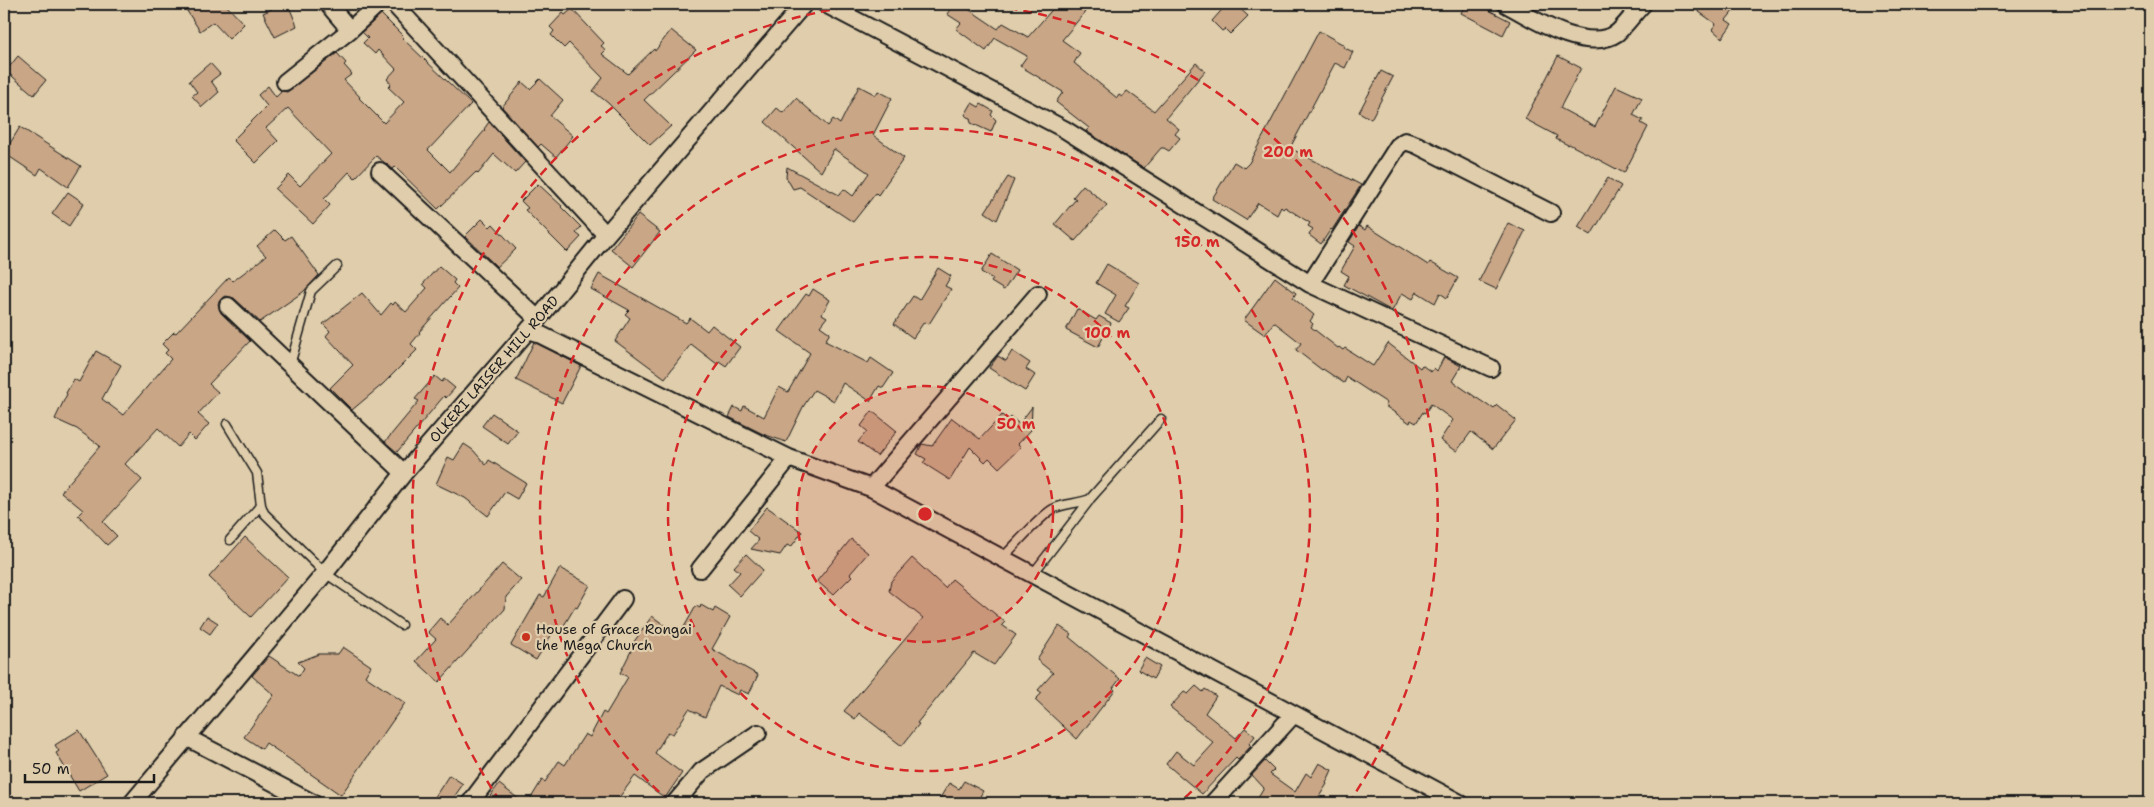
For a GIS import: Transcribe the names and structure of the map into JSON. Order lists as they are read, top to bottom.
{
  "streets": {
    "street": ["OLKERI LAISER HILL ROAD"]
  },
  "places": ["House of Grace Rongai the Mega Church"],
  "scale_bar": "50 m",
  "rings": [
    "200 m",
    "150 m",
    "100 m",
    "50 m"
  ]
}
